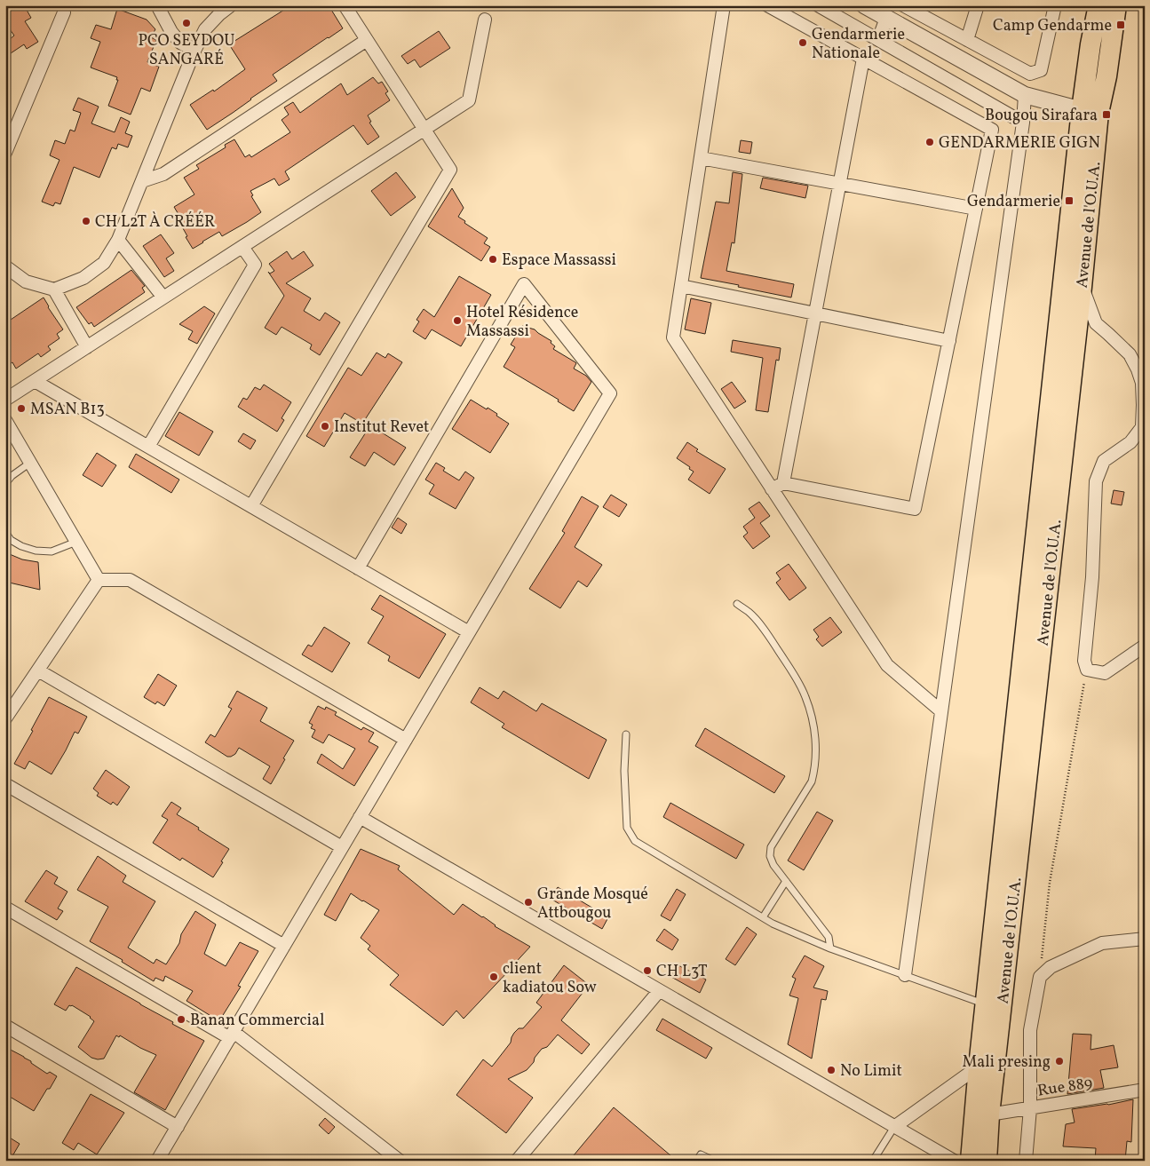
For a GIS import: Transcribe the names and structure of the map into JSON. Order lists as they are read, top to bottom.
{
  "streets": {
    "highway": ["Avenue de l'O.U.A."],
    "street": ["Rue 889"]
  },
  "crossings": [
    ["Avenue de l'O.U.A.", "Rue 889"]
  ],
  "places": {
    "other": [
      "PCO SEYDOU SANGARÉ",
      "Gendarmerie Nationale",
      "GENDARMERIE GIGN",
      "CH L2T À CRÉÉR",
      "Espace Massassi",
      "Hotel Résidence Massassi",
      "MSAN B13",
      "Institut Revet",
      "Grande Mosqué Attbougou",
      "CH L3T",
      "client kadiatou Sow",
      "Banan Commercial",
      "Mali presing",
      "No Limit"
    ],
    "transit": ["Camp Gendarme", "Bougou Sirafara", "Gendarmerie"]
  }
}
